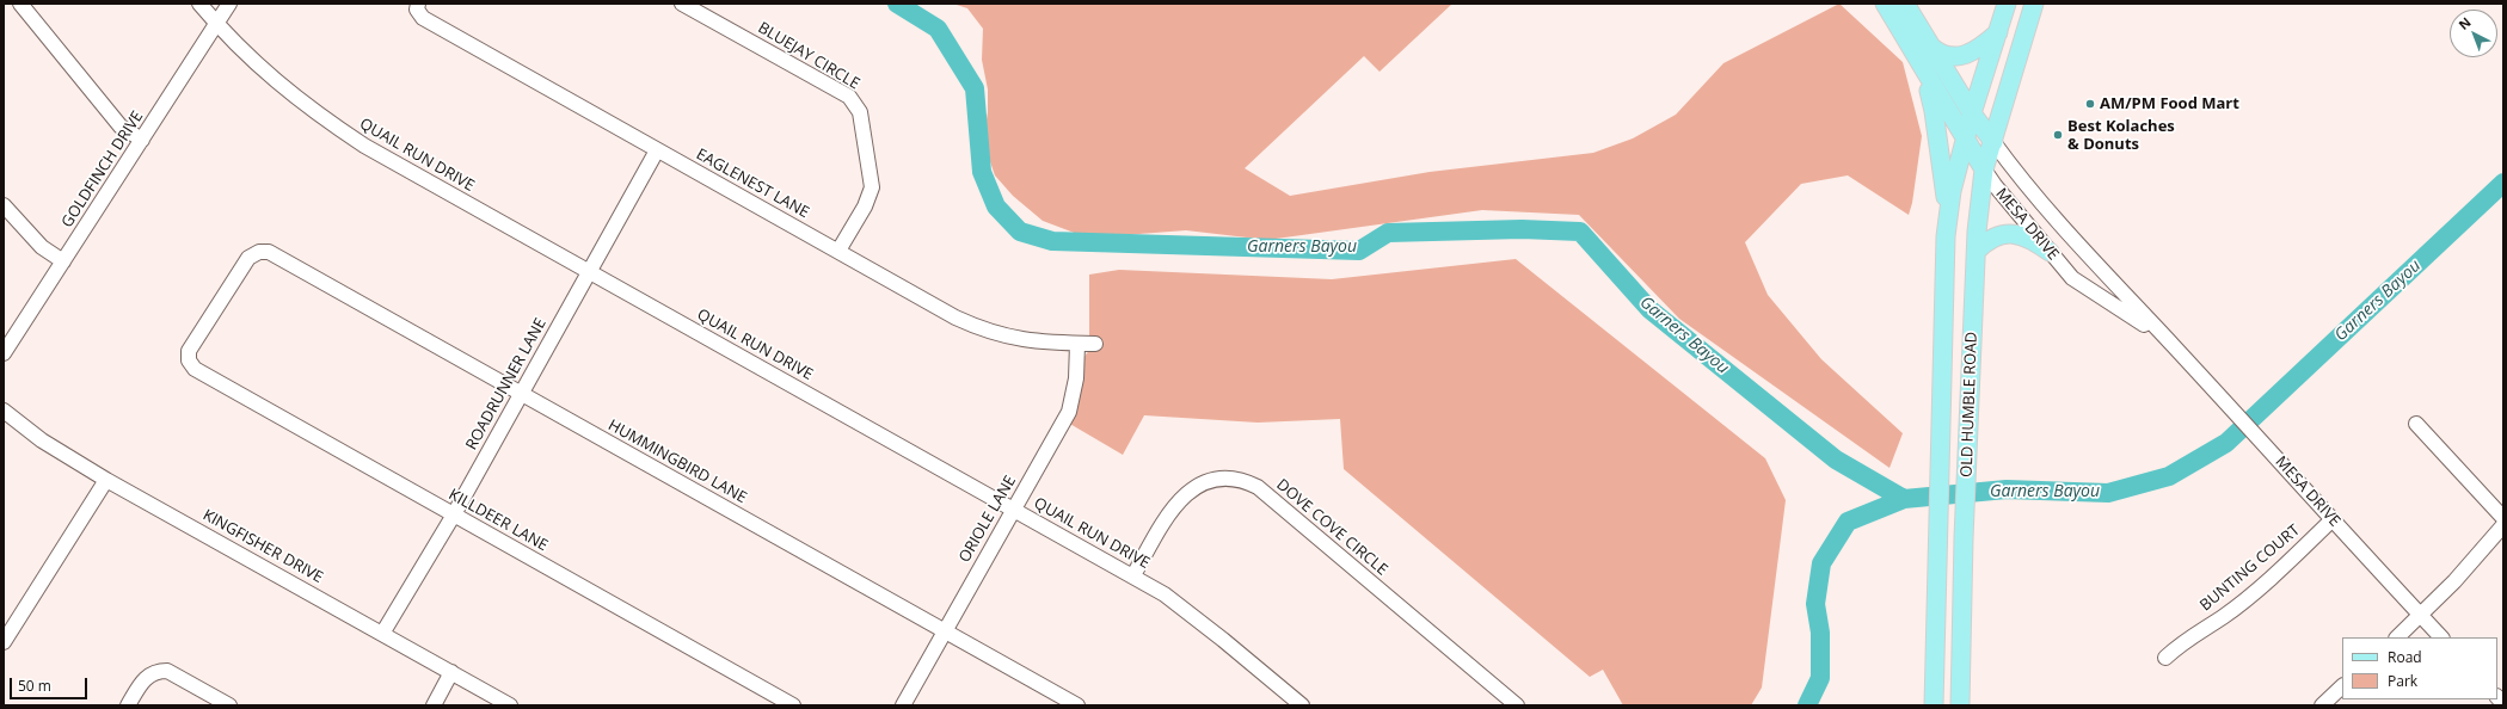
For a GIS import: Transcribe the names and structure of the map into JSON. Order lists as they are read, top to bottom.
{
  "streets": {
    "main road": ["MESA DRIVE", "OLD HUMBLE ROAD"],
    "street": [
      "BLUEJAY CIRCLE",
      "QUAIL RUN DRIVE",
      "GOLDFINCH DRIVE",
      "EAGLENEST LANE",
      "ROADRUNNER LANE",
      "HUMMINGBIRD LANE",
      "ORIOLE LANE",
      "KILLDEER LANE",
      "DOVE COVE CIRCLE",
      "KINGFISHER DRIVE",
      "BUNTING COURT"
    ]
  },
  "crossings": [
    ["BLUEJAY CIRCLE", "EAGLENEST LANE"],
    ["QUAIL RUN DRIVE", "GOLDFINCH DRIVE"],
    ["QUAIL RUN DRIVE", "ROADRUNNER LANE"],
    ["QUAIL RUN DRIVE", "ORIOLE LANE"],
    ["QUAIL RUN DRIVE", "DOVE COVE CIRCLE"],
    ["EAGLENEST LANE", "ROADRUNNER LANE"],
    ["EAGLENEST LANE", "ORIOLE LANE"],
    ["MESA DRIVE", "OLD HUMBLE ROAD"],
    ["MESA DRIVE", "BUNTING COURT"],
    ["ROADRUNNER LANE", "HUMMINGBIRD LANE"],
    ["ROADRUNNER LANE", "KILLDEER LANE"],
    ["ROADRUNNER LANE", "KINGFISHER DRIVE"],
    ["HUMMINGBIRD LANE", "ORIOLE LANE"],
    ["HUMMINGBIRD LANE", "KILLDEER LANE"]
  ],
  "water": ["Garners Bayou"],
  "places": ["AM/PM Food Mart", "Best Kolaches & Donuts"],
  "legend": ["Road", "Park"],
  "scale_bar": "50 m",
  "north": "top left"
}
